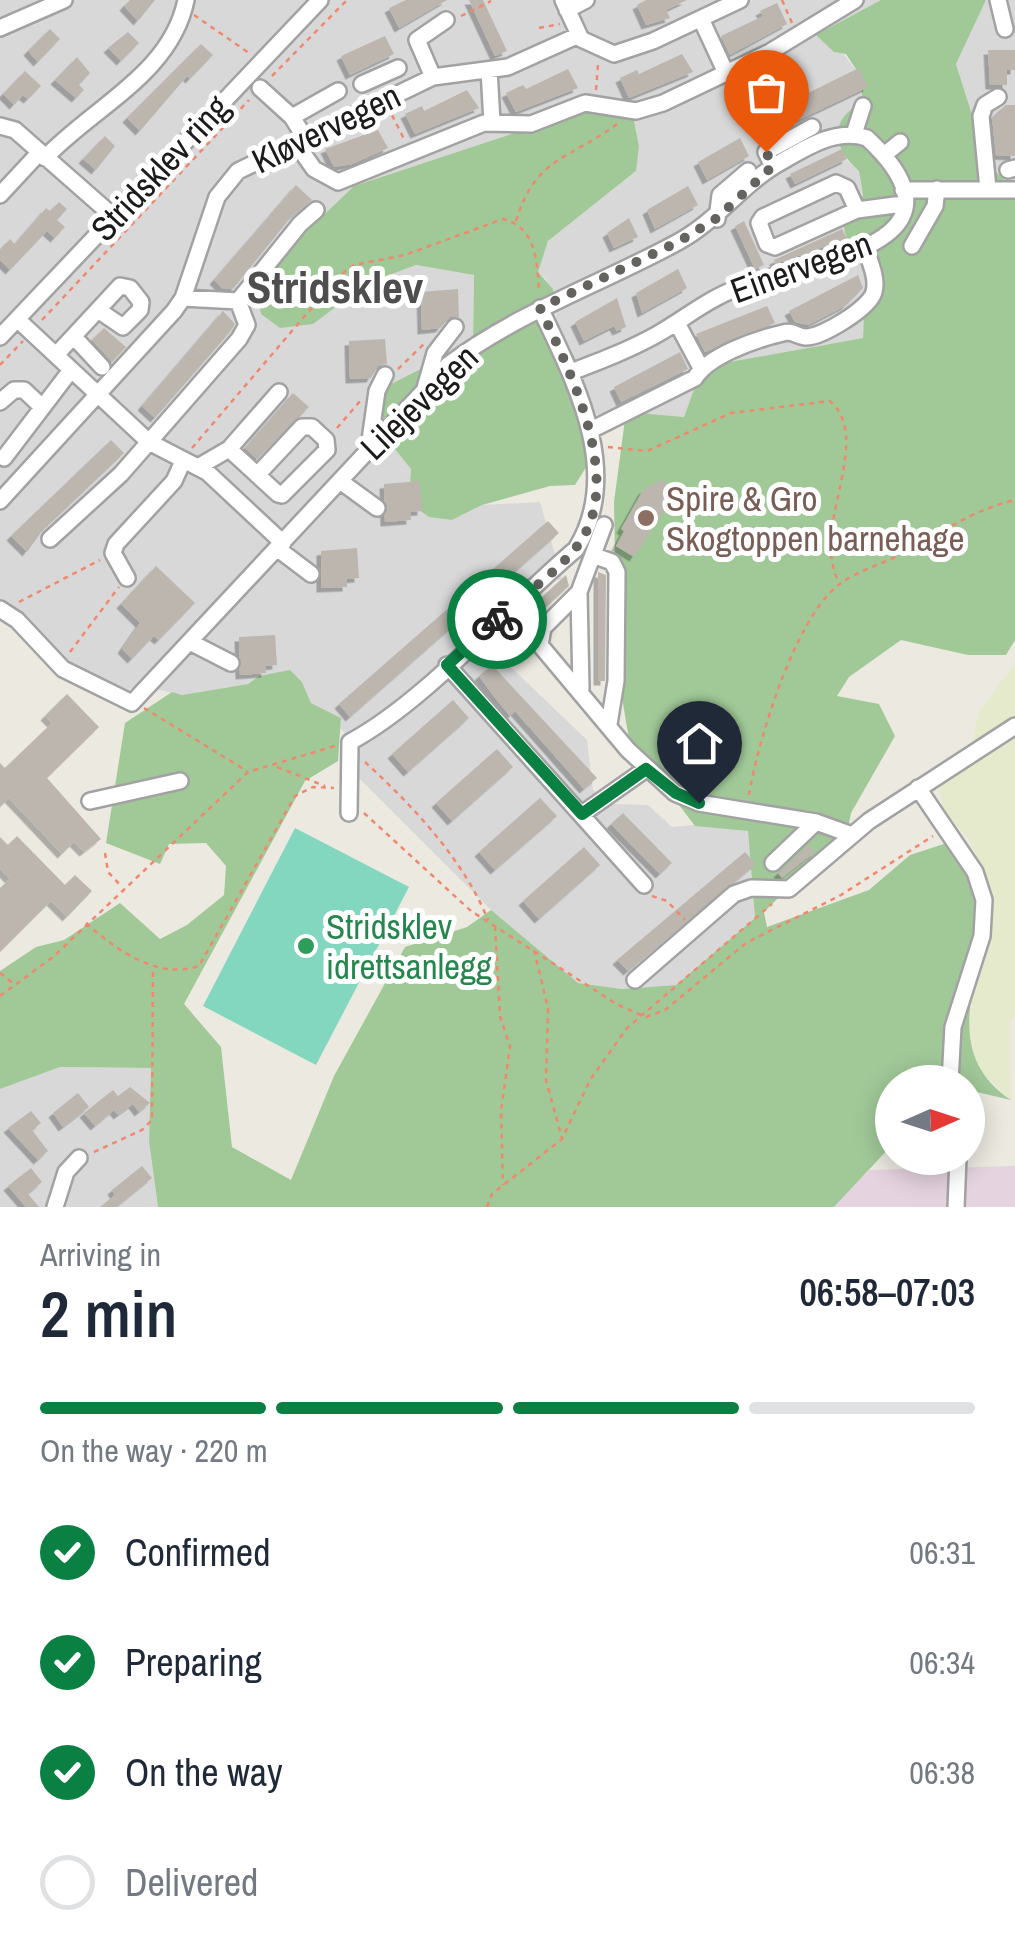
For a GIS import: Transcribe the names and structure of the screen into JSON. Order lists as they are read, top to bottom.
{
  "streets": {
    "street": [
      "Kløvervegen",
      "Stridsklev ring",
      "Einervegen",
      "Lilejevegen"
    ]
  },
  "districts": ["Stridsklev"],
  "places": ["Spire & Gro Skogtoppen barnehage", "Stridsklev idrettsanlegg"],
  "north": "right",
  "page": {
    "heading": ["2 min", "Arriving in", "06:58–07:03"],
    "bar": "On the way · 220 m",
    "list": [
      ["Confirmed", "06:31"],
      ["Preparing", "06:34"],
      ["On the way", "06:38"],
      "Delivered"
    ]
  }
}
